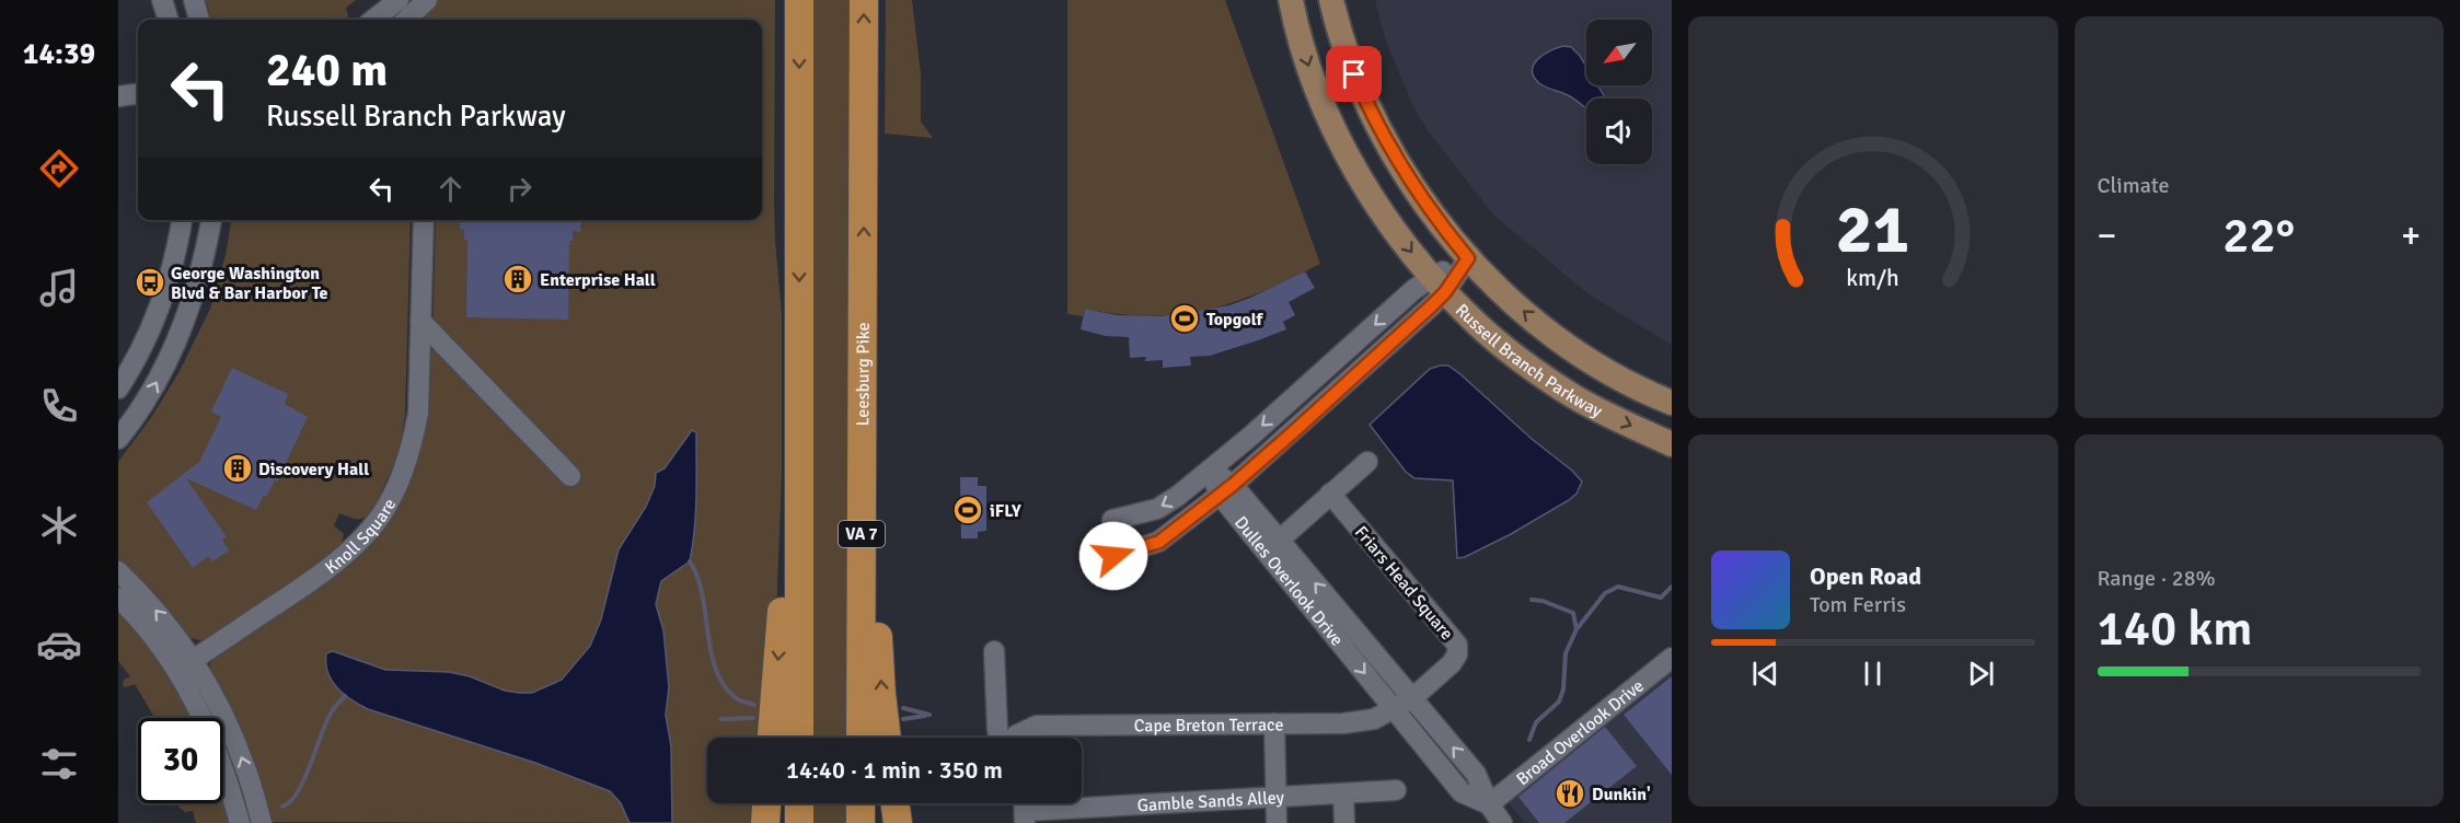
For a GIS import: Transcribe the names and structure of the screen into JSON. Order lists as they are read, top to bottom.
{
  "streets": {
    "highway": ["Leesburg Pike", "VA 7"],
    "main road": ["Russell Branch Parkway"],
    "street": [
      "Knoll Square",
      "Dulles Overlook Drive",
      "Friars Head Square",
      "Cape Breton Terrace",
      "Broad Overlook Drive",
      "Gamble Sands Alley"
    ]
  },
  "crossings": [
    ["Dulles Overlook Drive", "Friars Head Square"],
    ["Dulles Overlook Drive", "Cape Breton Terrace"],
    ["Dulles Overlook Drive", "Broad Overlook Drive"],
    ["Friars Head Square", "Cape Breton Terrace"]
  ],
  "places": {
    "building": ["Enterprise Hall", "Discovery Hall"],
    "bus stop": ["George Washington Blvd & Bar Harbor Te"],
    "sports": ["Topgolf", "iFLY"],
    "restaurant": ["Dunkin'"]
  },
  "north": "bottom left",
  "page": {
    "tabs": "14:39",
    "tile": [
      "Climate",
      ["Range · 28%", "140 km"]
    ],
    "turn": ["240 m", "Russell Branch Parkway"],
    "heat": ["−", "22°", "+"],
    "song": ["Open Road", "Tom Ferris"],
    "limit": "30",
    "trip": "14:40 · 1 min · 350 m",
    "gauge": ["21", "km/h"]
  }
}
